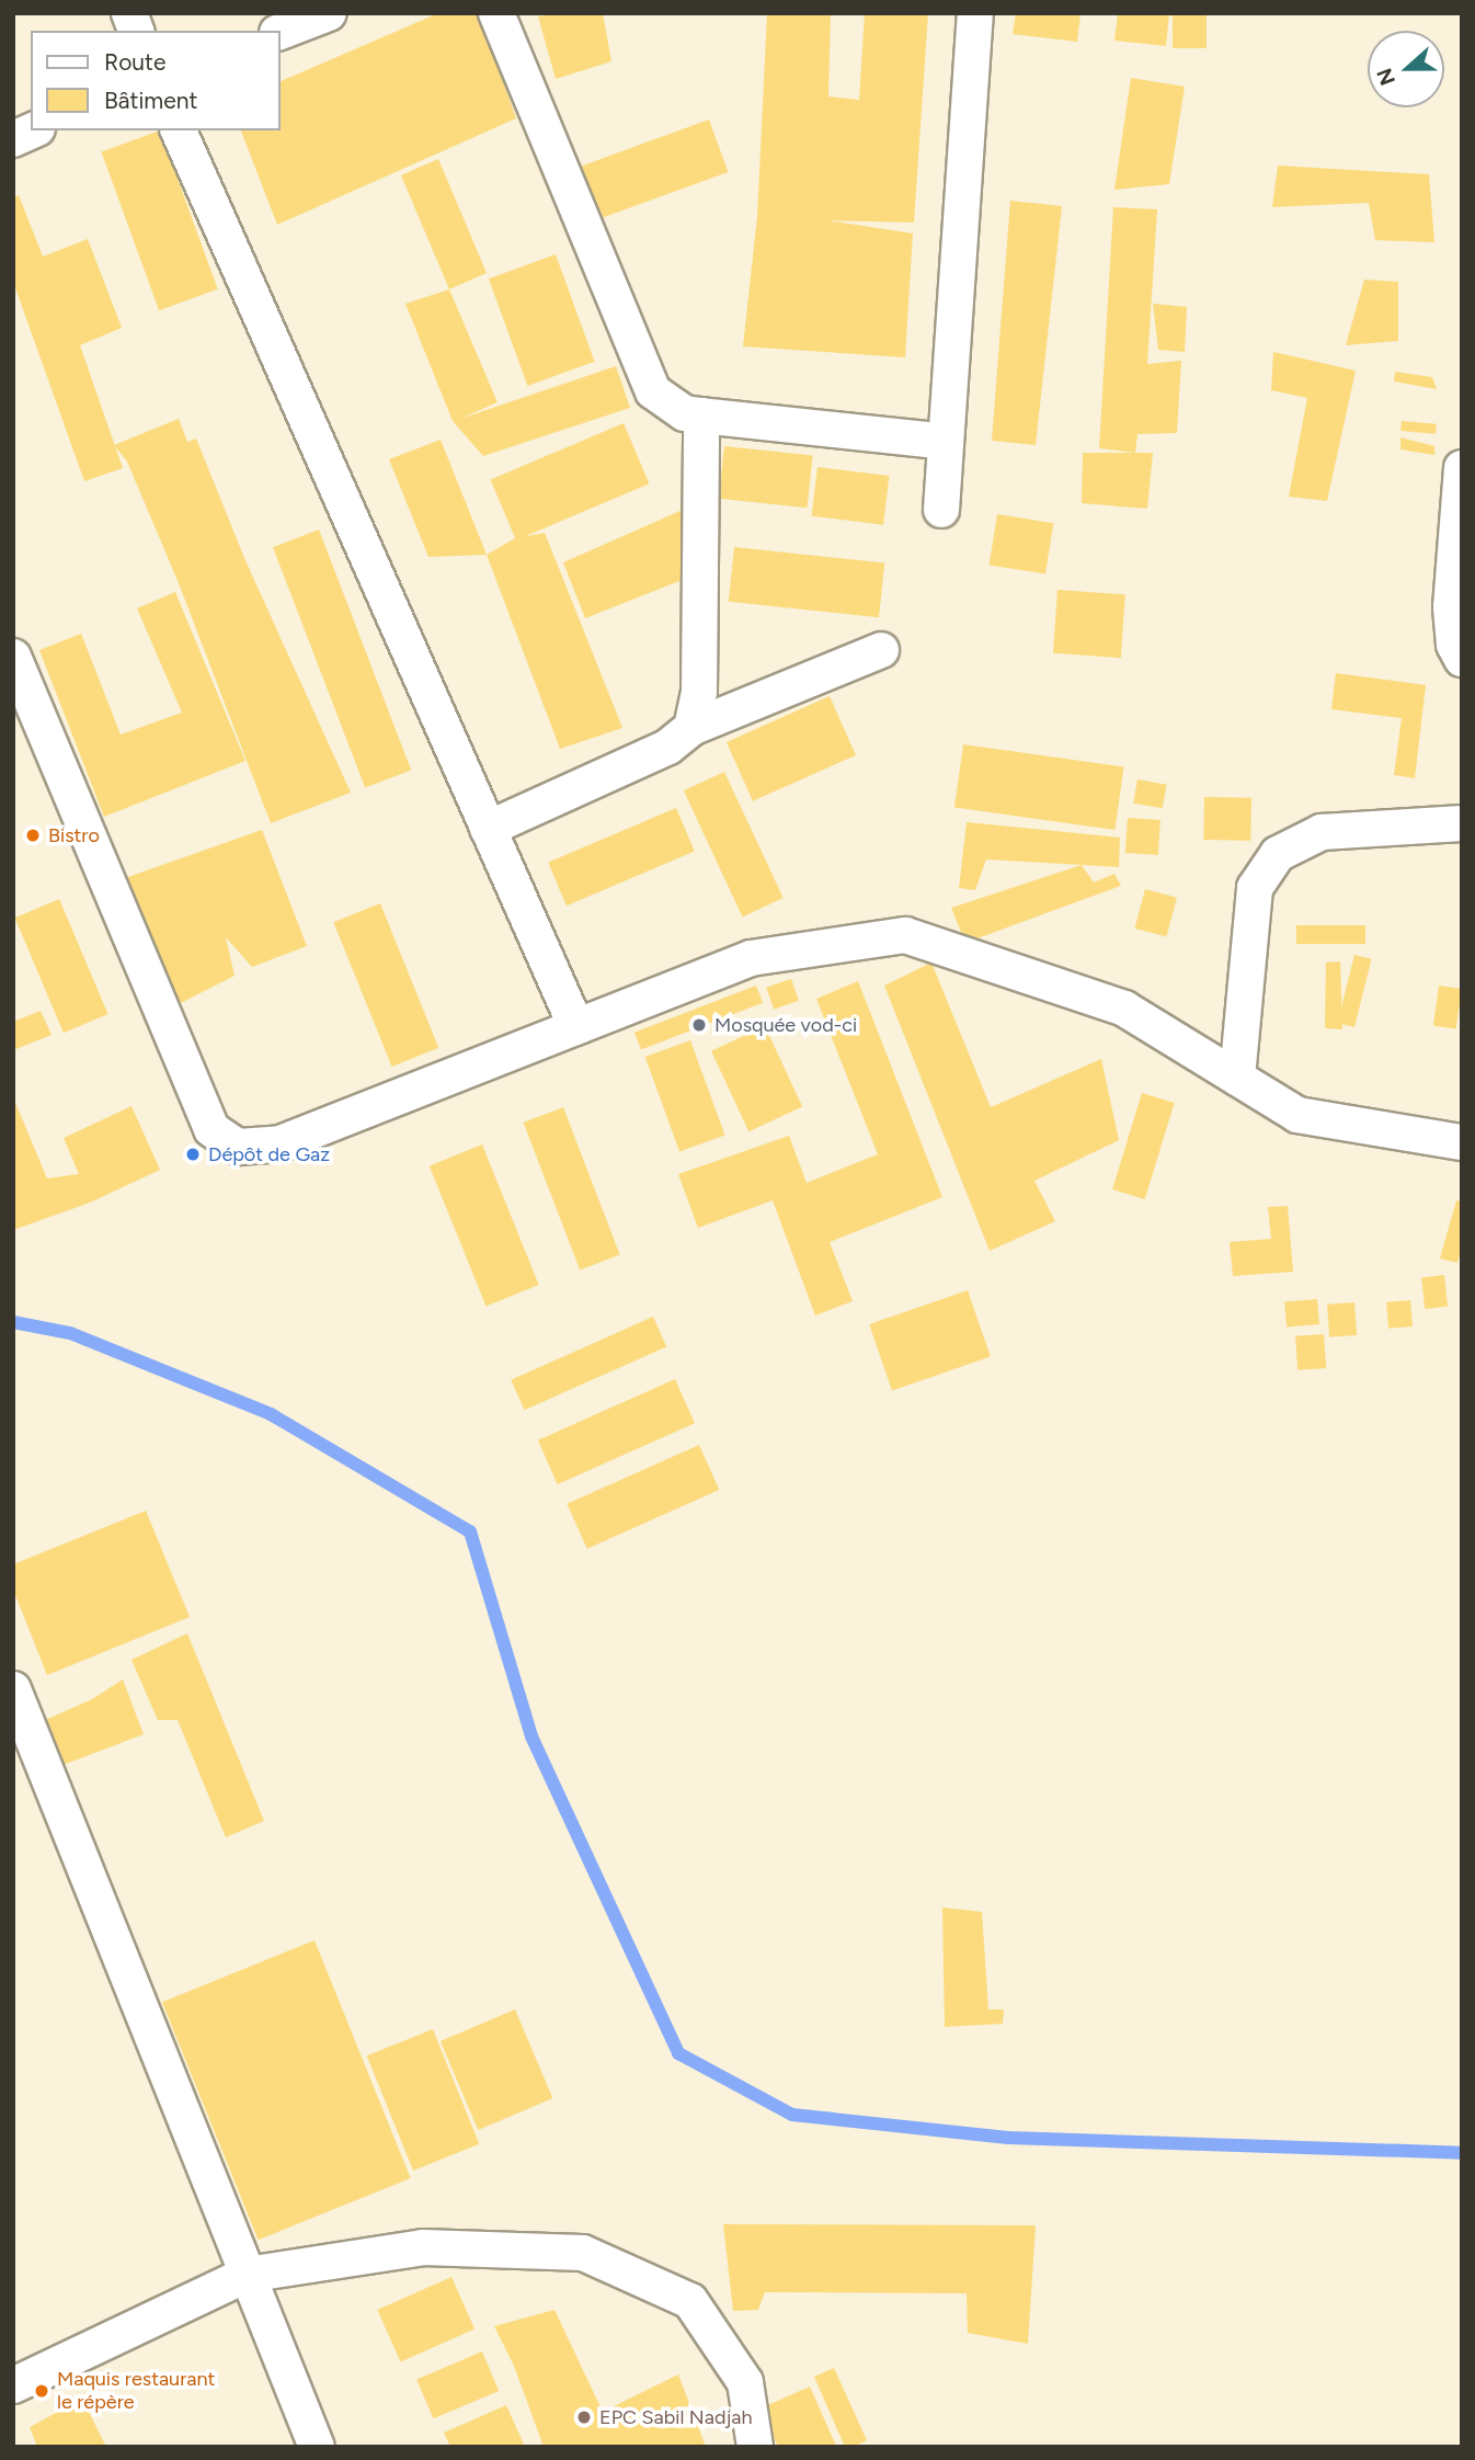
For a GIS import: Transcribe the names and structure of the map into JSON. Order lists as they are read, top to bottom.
{
  "places": [
    "Bistro",
    "Mosquée vod-ci",
    "Dépôt de Gaz",
    "Maquis restaurant le répère",
    "EPC Sabil Nadjah"
  ],
  "legend": ["Route", "Bâtiment"],
  "north": "left"
}
